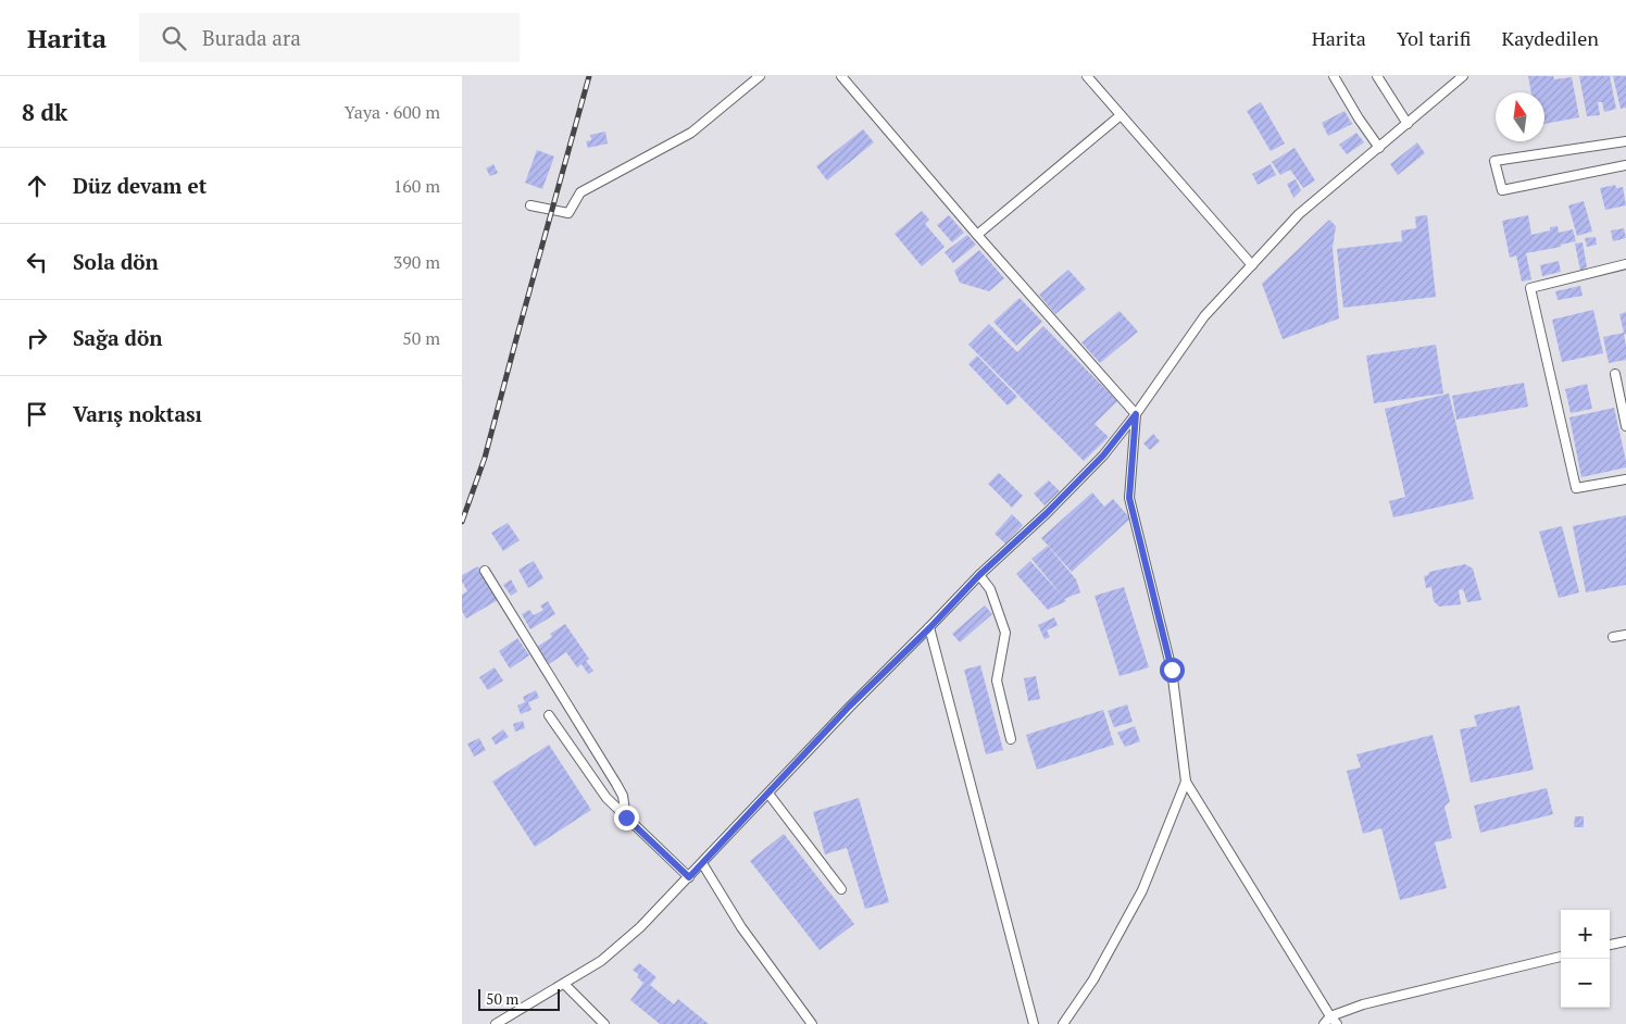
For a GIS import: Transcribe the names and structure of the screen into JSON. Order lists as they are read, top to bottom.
{
  "scale_bar": "50 m",
  "north": "top",
  "page": {
    "header": "Harita",
    "search": "Burada ara",
    "nav": ["Harita", "Yol tarifi", "Kaydedilen"],
    "heading": ["8 dk", "Yaya · 600 m"],
    "list": [
      ["Düz devam et", "160 m"],
      ["Sola dön", "390 m"],
      ["Sağa dön", "50 m"],
      "Varış noktası"
    ],
    "map_buttons": ["+", "−"],
    "scale": "50 m"
  }
}
